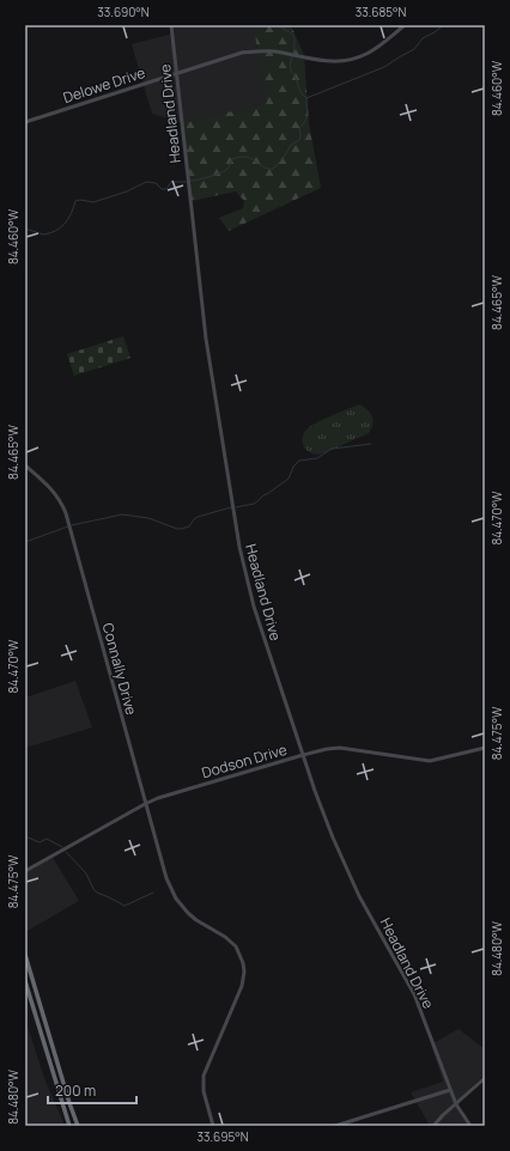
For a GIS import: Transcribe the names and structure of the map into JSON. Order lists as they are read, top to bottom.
{
  "streets": {
    "street": [
      "Delowe Drive",
      "Headland Drive",
      "Connally Drive",
      "Dodson Drive"
    ]
  },
  "crossings": [
    ["Delowe Drive", "Headland Drive"],
    ["Headland Drive", "Dodson Drive"],
    ["Connally Drive", "Dodson Drive"]
  ],
  "scale_bar": "200 m",
  "coordinates": [
    "33.690°N",
    "33.685°N",
    "84.460°W",
    "84.465°W",
    "84.470°W",
    "84.475°W",
    "84.480°W",
    "33.695°N"
  ]
}
